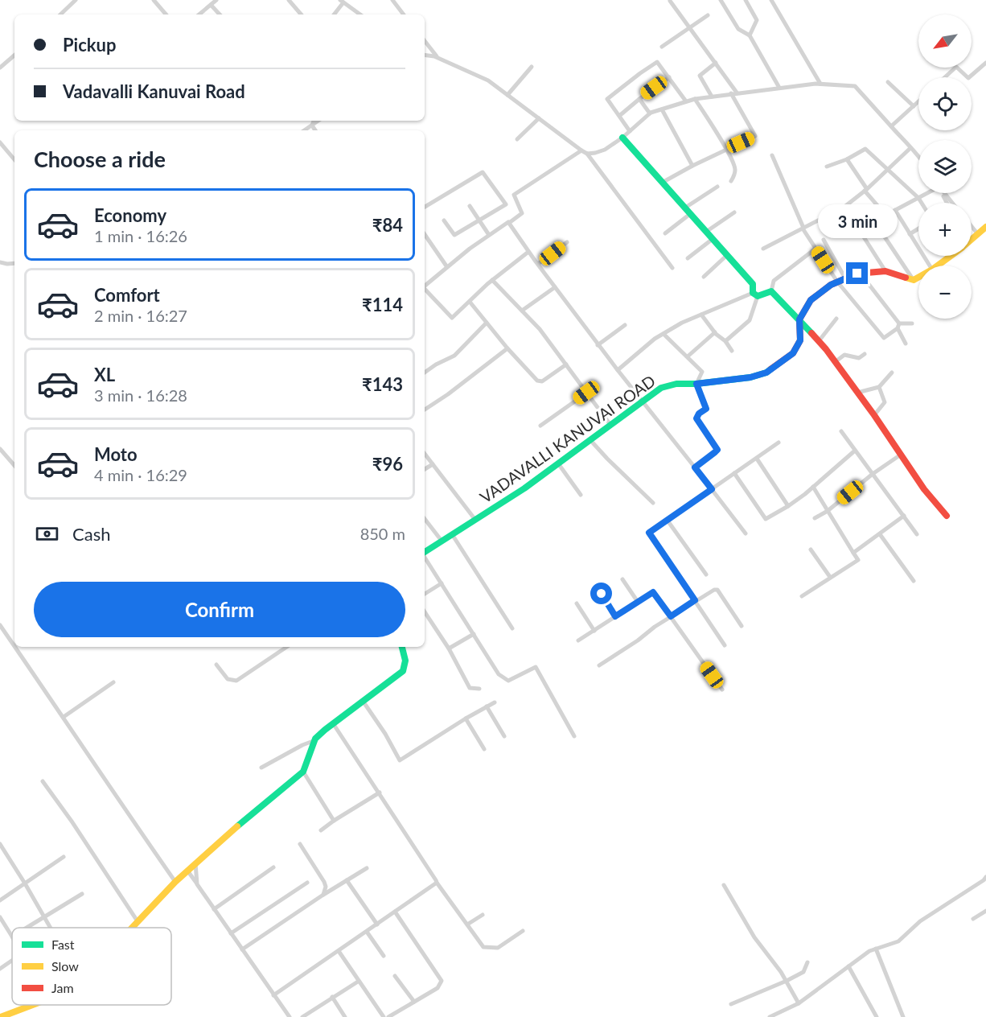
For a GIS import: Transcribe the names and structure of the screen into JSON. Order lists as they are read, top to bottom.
{
  "streets": {
    "street": ["VADAVALLI KANUVAI ROAD"]
  },
  "legend": ["Fast", "Slow", "Jam"],
  "north": "bottom left",
  "page": {
    "map_buttons": ["+", "−"],
    "banner": ["Pickup", "Vadavalli Kanuvai Road"],
    "heading": "Choose a ride",
    "list": [
      {
        "name": "Economy",
        "note": "1 min · 16:26",
        "value": "₹84"
      },
      {
        "name": "Comfort",
        "note": "2 min · 16:27",
        "value": "₹114"
      },
      {
        "name": "XL",
        "note": "3 min · 16:28",
        "value": "₹143"
      },
      {
        "name": "Moto",
        "note": "4 min · 16:29",
        "value": "₹96"
      }
    ],
    "bubble": "3 min",
    "pay": ["Cash", "850 m"],
    "buttons": "Confirm"
  }
}
